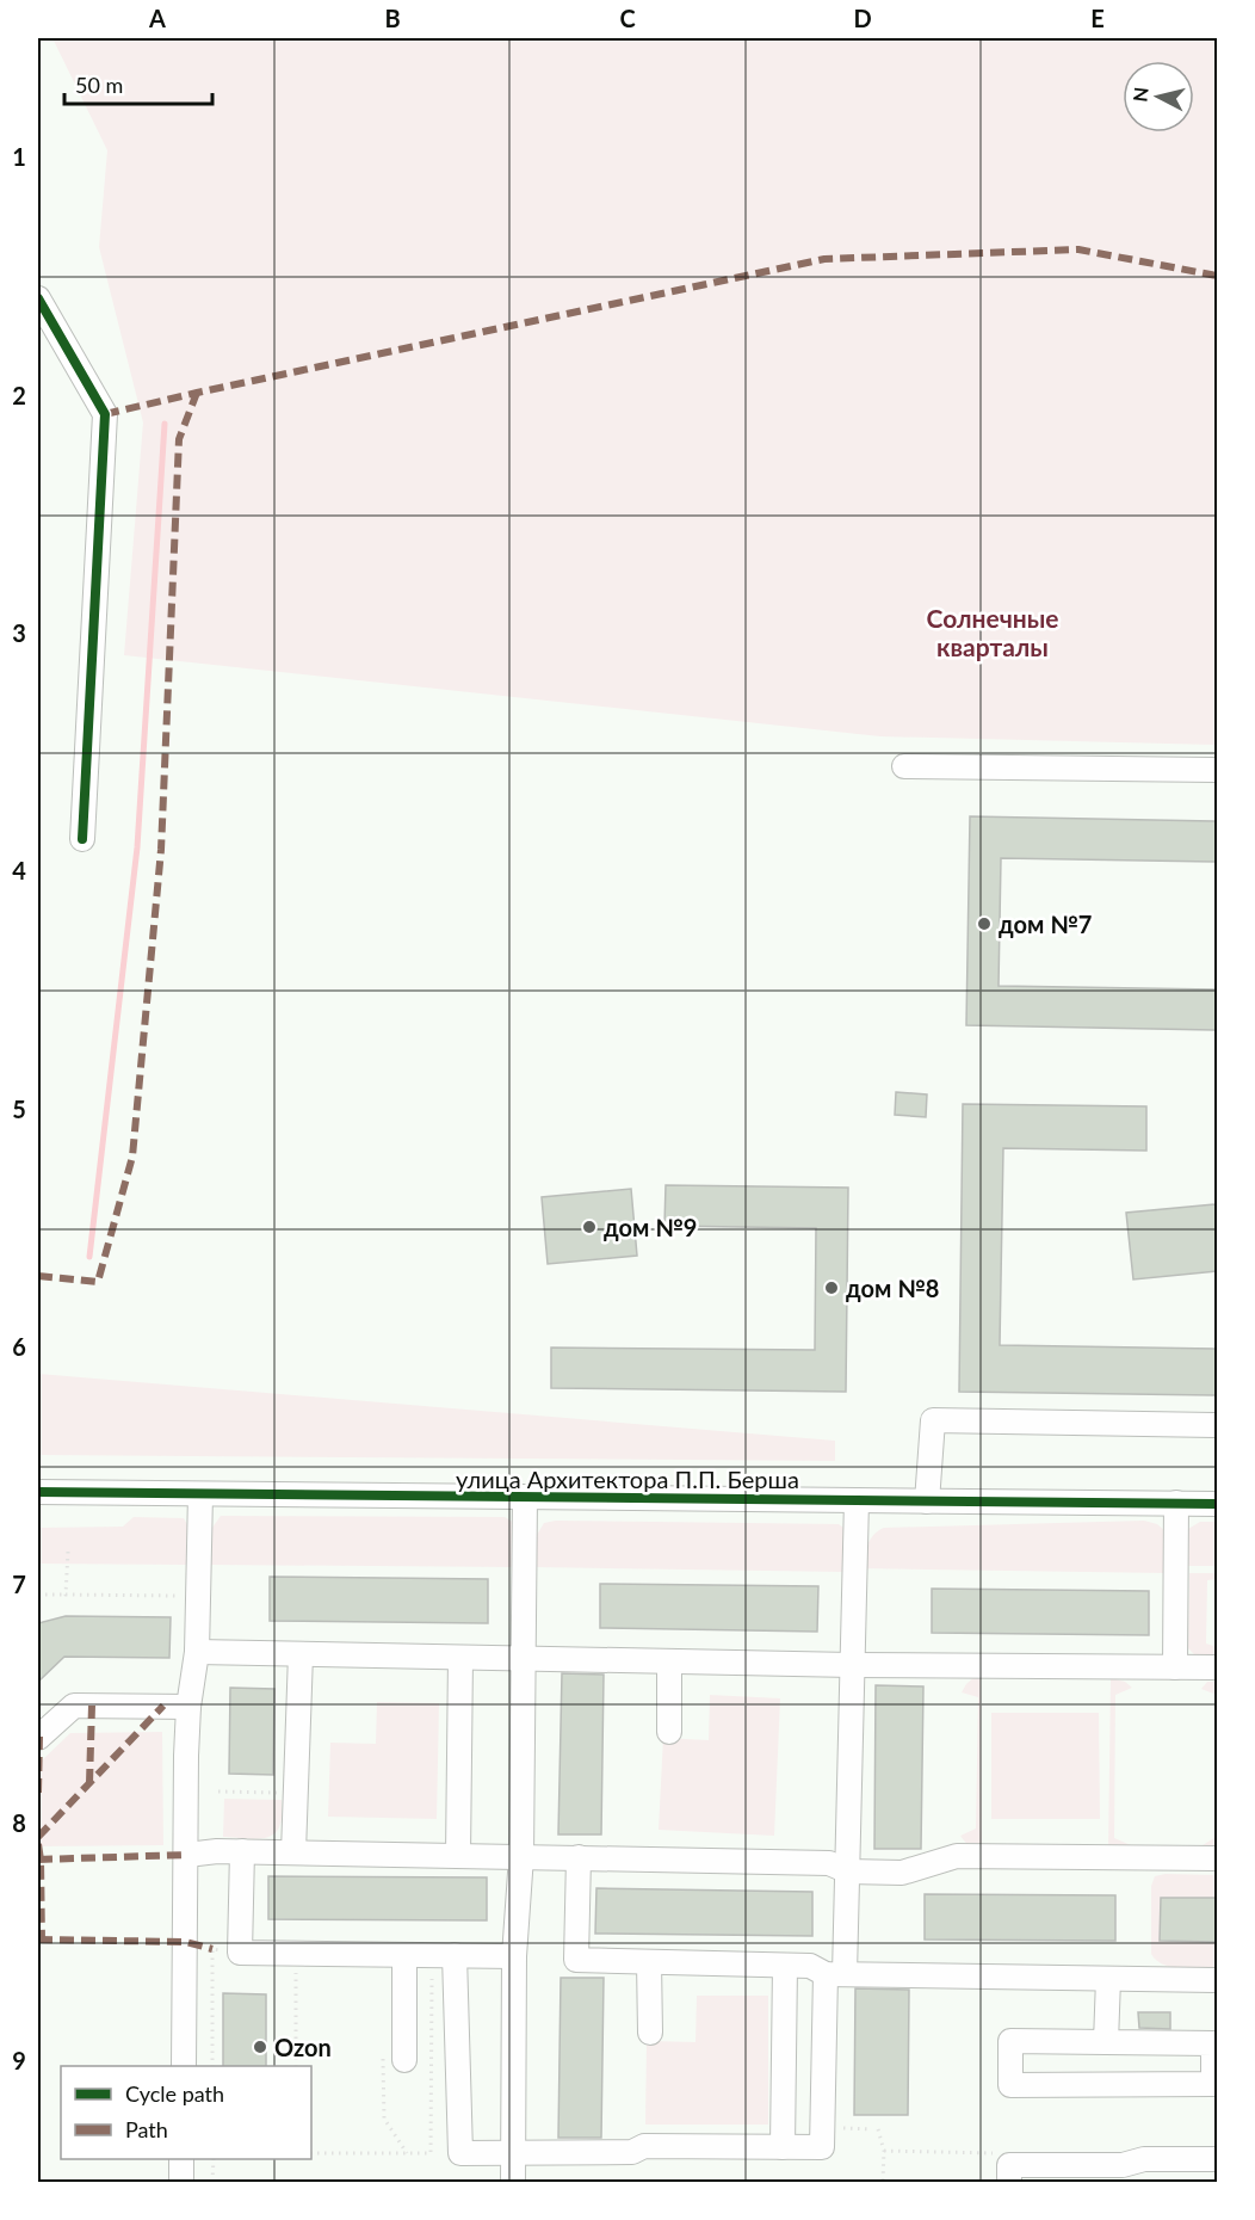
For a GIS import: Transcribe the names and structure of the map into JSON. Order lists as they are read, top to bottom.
{
  "streets": {
    "street": ["улица Архитектора П.П. Берша"]
  },
  "districts": ["Солнечные кварталы"],
  "places": [
    "дом №7",
    "дом №9",
    "дом №8",
    "Ozon"
  ],
  "legend": ["Cycle path", "Path"],
  "scale_bar": "50 m",
  "north": "left",
  "grid": {
    "columns": [
      "A",
      "B",
      "C",
      "D",
      "E"
    ],
    "rows": [
      "1",
      "2",
      "3",
      "4",
      "5",
      "6",
      "7",
      "8",
      "9"
    ]
  }
}
